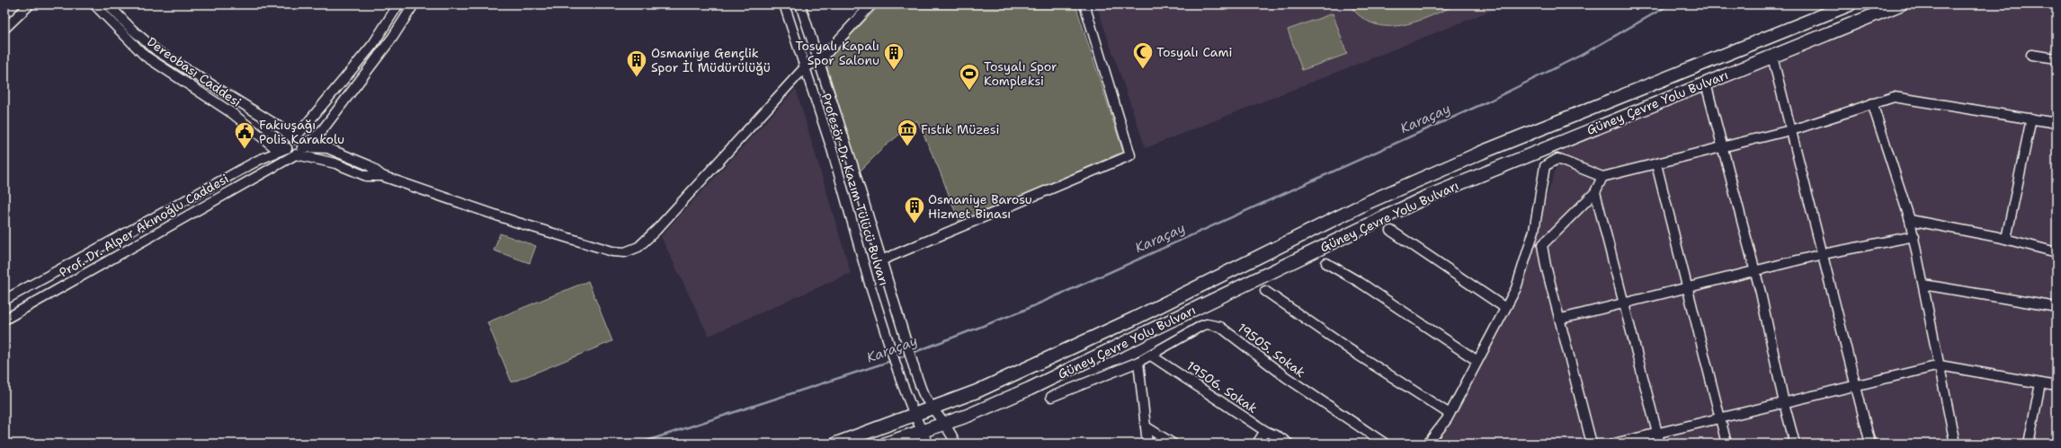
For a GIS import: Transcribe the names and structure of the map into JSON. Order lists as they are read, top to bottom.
{
  "streets": {
    "highway": ["Güney Çevre Yolu Bulvarı"],
    "street": [
      "Dereobası Caddesi",
      "Profesör Dr. Kazım Tülücü Bulvarı",
      "Prof. Dr. Alper Akınoğlu Caddesi",
      "19505. Sokak",
      "19506. Sokak"
    ]
  },
  "crossings": [
    ["Dereobası Caddesi", "Prof. Dr. Alper Akınoğlu Caddesi"],
    ["Güney Çevre Yolu Bulvarı", "Profesör Dr. Kazım Tülücü Bulvarı"],
    ["19505. Sokak", "19506. Sokak"]
  ],
  "water": ["Karaçay"],
  "places": {
    "mosque": ["Tosyalı Cami"],
    "building": ["Tosyalı Kapalı Spor Salonu", "Osmaniye Gençlik Spor İl Müdürülüğü", "Osmaniye Barosu Hizmet Binası"],
    "sports": ["Tosyalı Spor Kompleksi"],
    "museum": ["Fıstık Müzesi"],
    "public building": ["Fakıuşağı Polis Karakolu"]
  }
}
